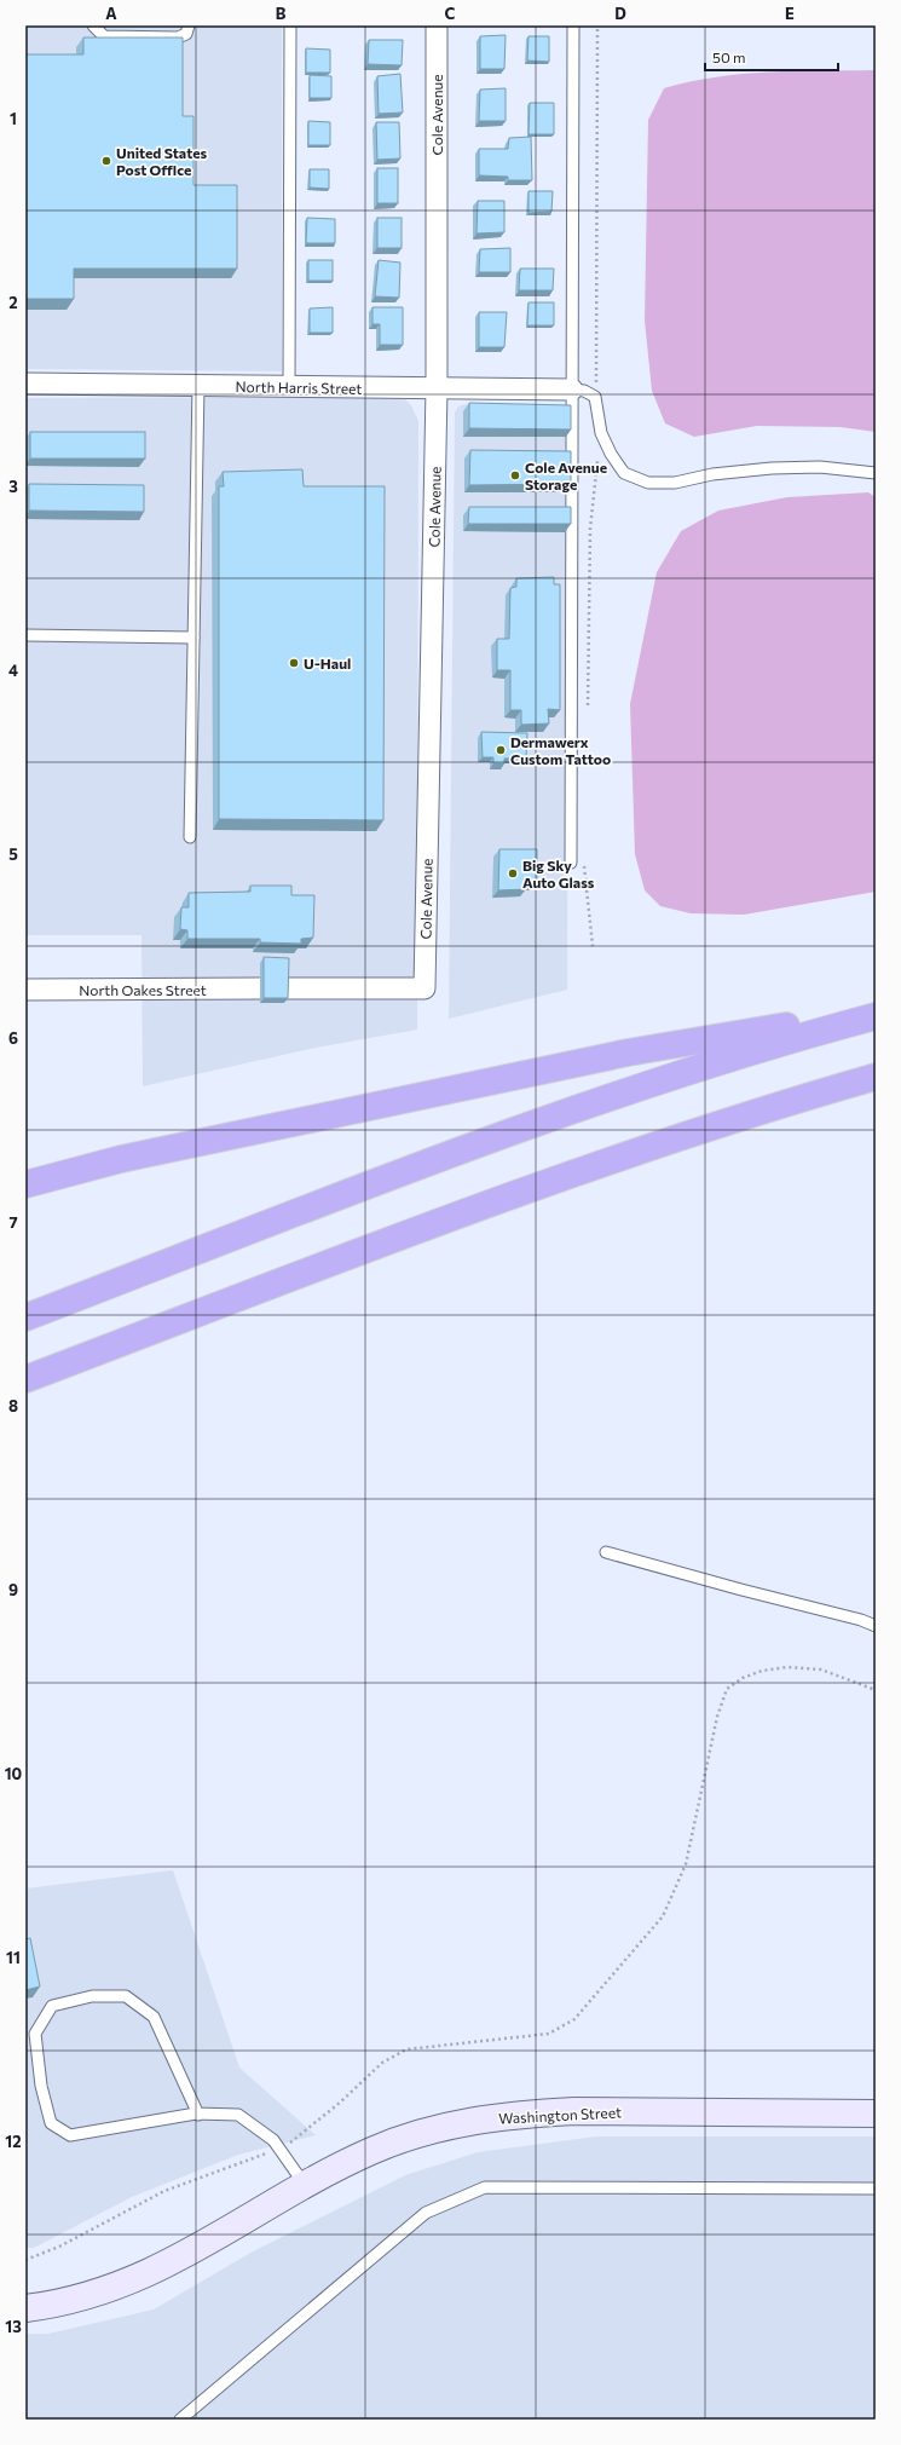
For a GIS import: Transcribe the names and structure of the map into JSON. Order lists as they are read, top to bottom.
{
  "streets": {
    "main road": ["Washington Street"],
    "street": ["Cole Avenue", "North Harris Street", "North Oakes Street"]
  },
  "crossings": [
    ["Cole Avenue", "North Harris Street"]
  ],
  "places": [
    "United States Post Office",
    "Cole Avenue Storage",
    "U-Haul",
    "Dermawerx Custom Tattoo",
    "Big Sky Auto Glass"
  ],
  "scale_bar": "50 m",
  "grid": {
    "columns": [
      "A",
      "B",
      "C",
      "D",
      "E"
    ],
    "rows": [
      "1",
      "2",
      "3",
      "4",
      "5",
      "6",
      "7",
      "8",
      "9",
      "10",
      "11",
      "12",
      "13"
    ]
  }
}
